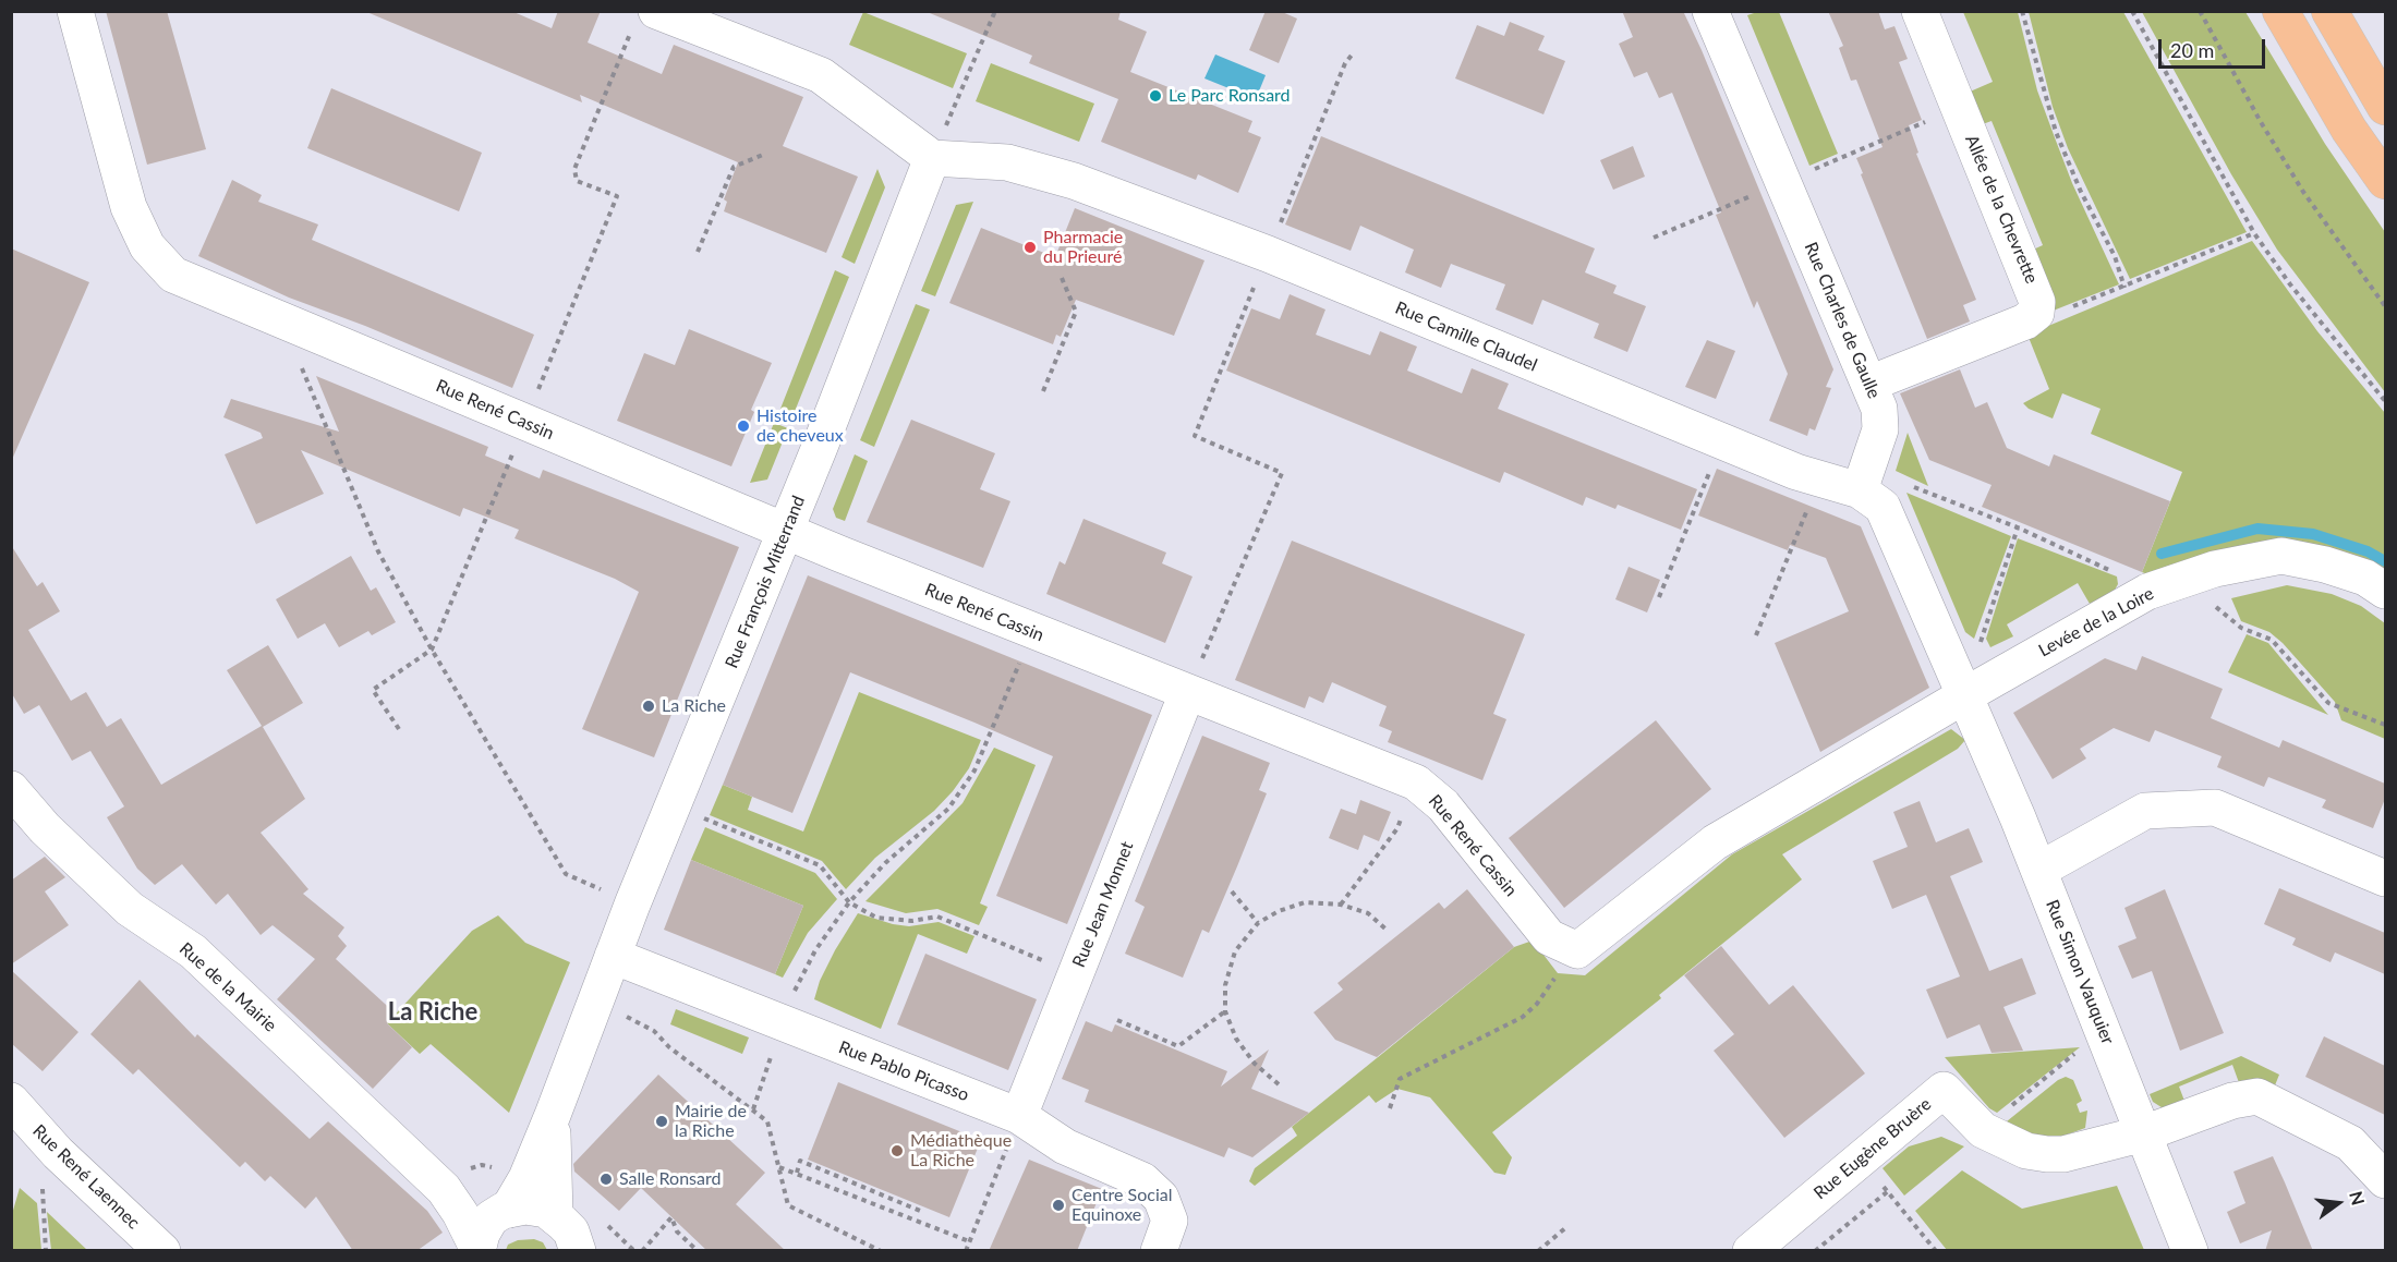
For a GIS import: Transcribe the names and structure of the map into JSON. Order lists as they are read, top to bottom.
{
  "streets": {
    "street": [
      "Allée de la Chevrette",
      "Rue Charles de Gaulle",
      "Rue Camille Claudel",
      "Rue René Cassin",
      "Rue François Mitterrand",
      "Levée de la Loire",
      "Rue Jean Monnet",
      "Rue Simon Vauquier",
      "Rue de la Mairie",
      "Rue Pablo Picasso",
      "Rue Eugène Bruère",
      "Rue René Laennec"
    ]
  },
  "crossings": [
    ["Rue Charles de Gaulle", "Rue Camille Claudel"],
    ["Rue Camille Claudel", "Rue François Mitterrand"],
    ["Rue René Cassin", "Rue François Mitterrand"],
    ["Rue René Cassin", "Rue Jean Monnet"],
    ["Rue François Mitterrand", "Rue de la Mairie"],
    ["Rue François Mitterrand", "Rue Pablo Picasso"],
    ["Levée de la Loire", "Rue Simon Vauquier"],
    ["Rue Jean Monnet", "Rue Pablo Picasso"],
    ["Rue Simon Vauquier", "Rue Eugène Bruère"]
  ],
  "districts": ["La Riche"],
  "places": [
    "Le Parc Ronsard",
    "Pharmacie du Prieuré",
    "Histoire de cheveux",
    "La Riche",
    "Mairie de la Riche",
    "Médiathèque La Riche",
    "Salle Ronsard",
    "Centre Social Equinoxe"
  ],
  "scale_bar": "20 m",
  "north": "right"
}
